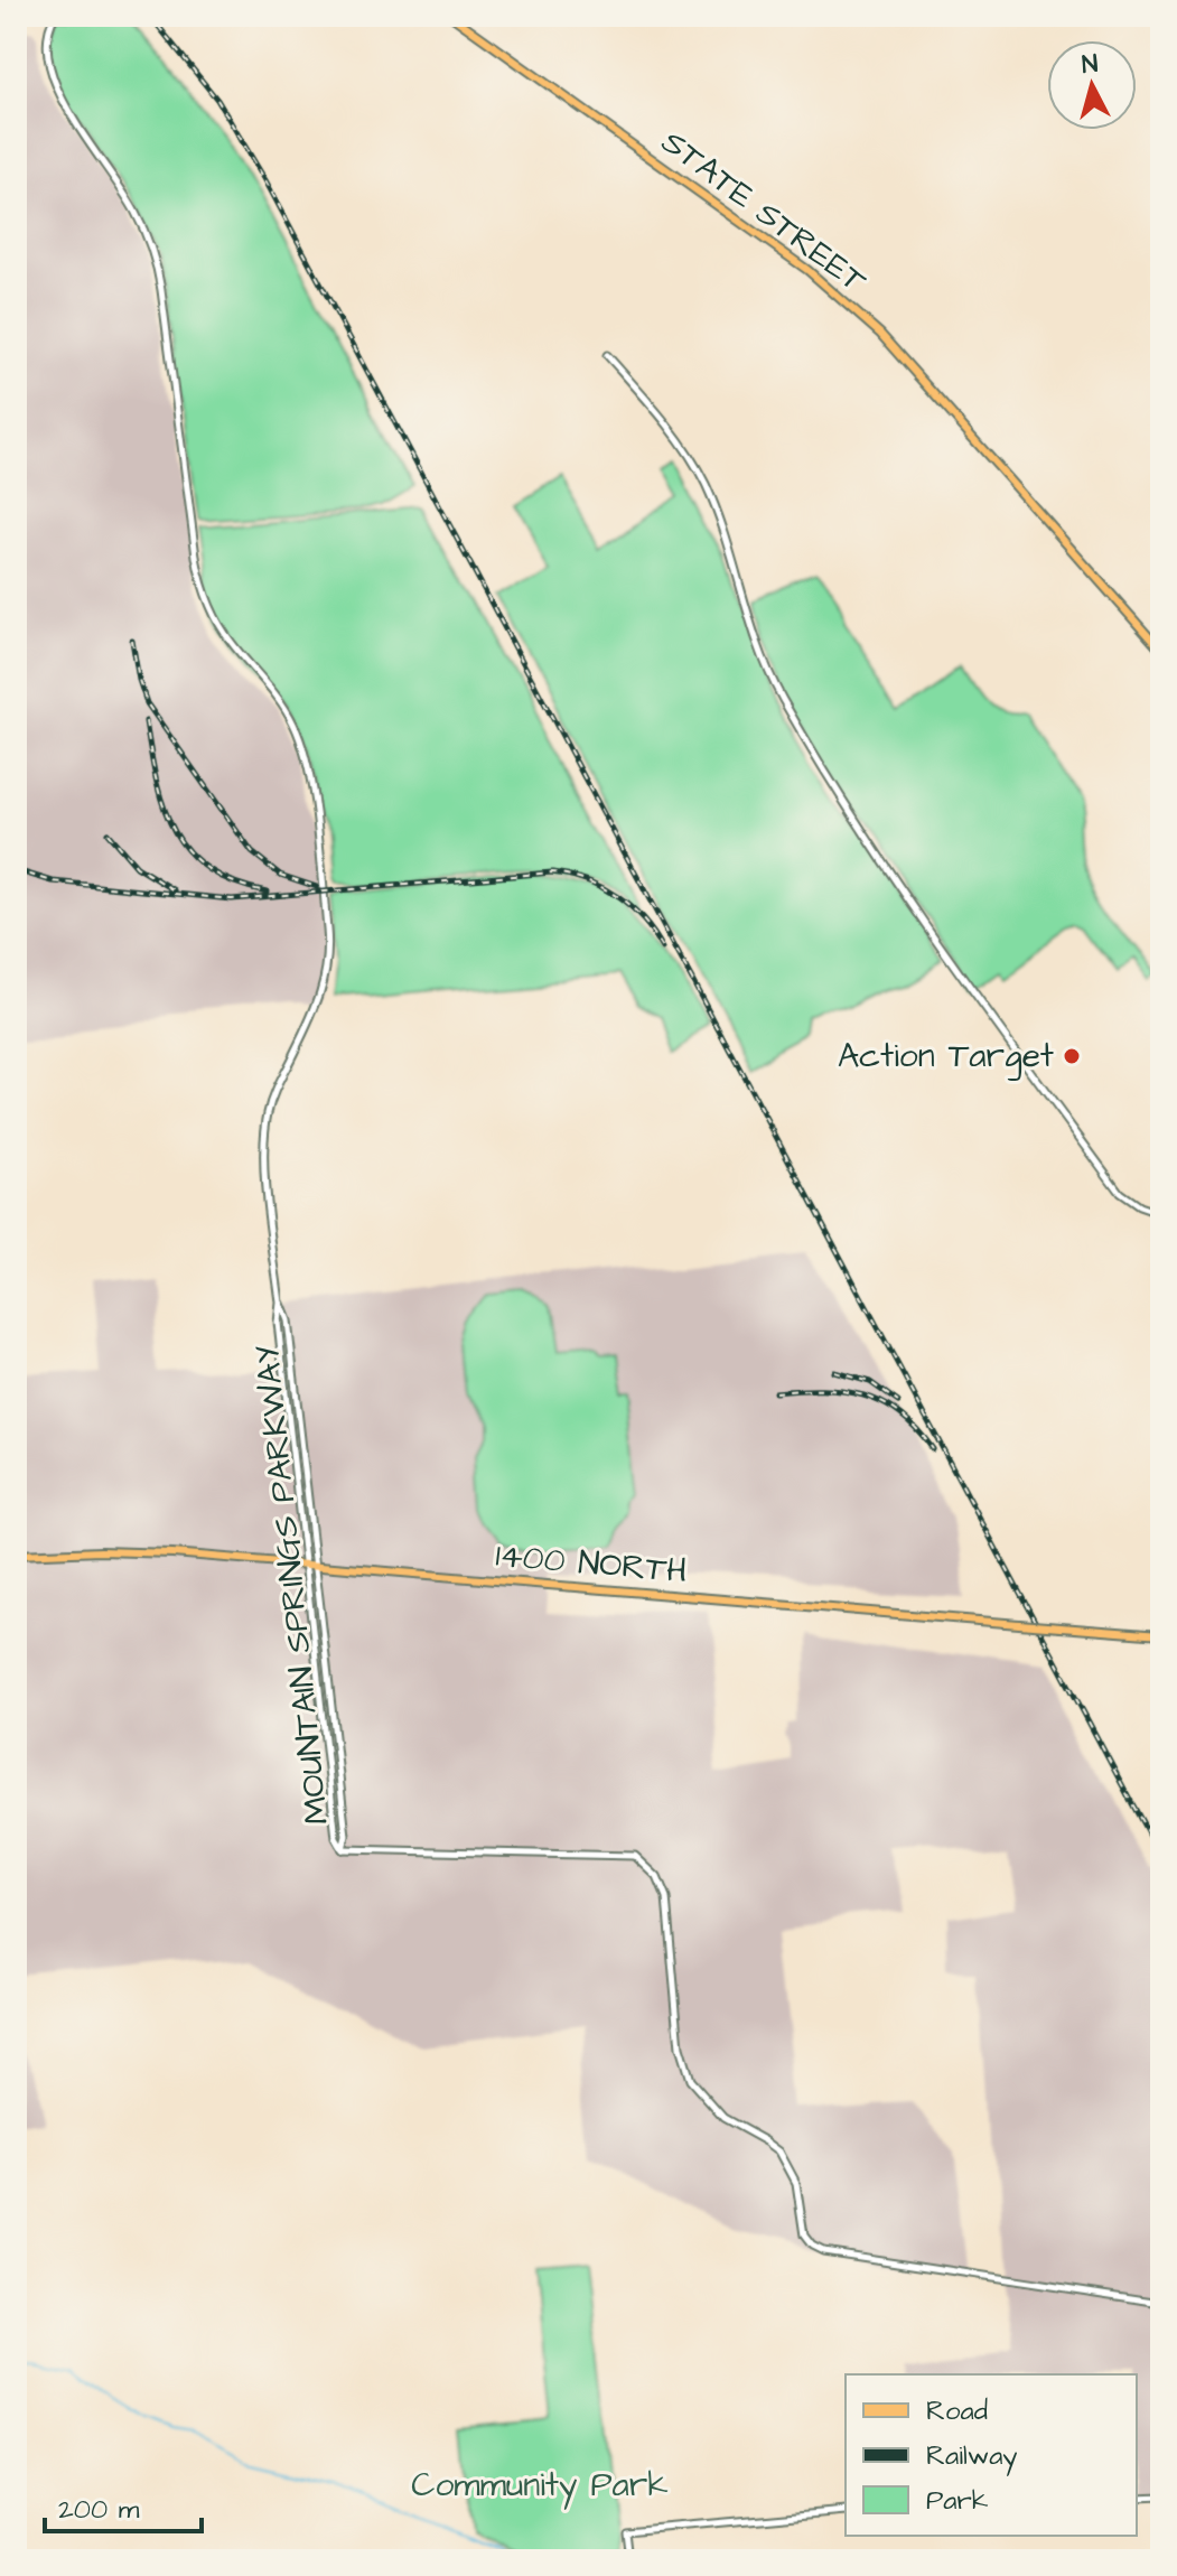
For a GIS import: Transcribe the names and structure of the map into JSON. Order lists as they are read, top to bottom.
{
  "streets": {
    "main road": ["STATE STREET", "1400 NORTH"],
    "street": ["MOUNTAIN SPRINGS PARKWAY"]
  },
  "crossings": [
    ["1400 NORTH", "MOUNTAIN SPRINGS PARKWAY"]
  ],
  "parks": ["Community Park"],
  "places": ["Action Target"],
  "legend": ["Road", "Railway", "Park"],
  "scale_bar": "200 m",
  "north": "top"
}
